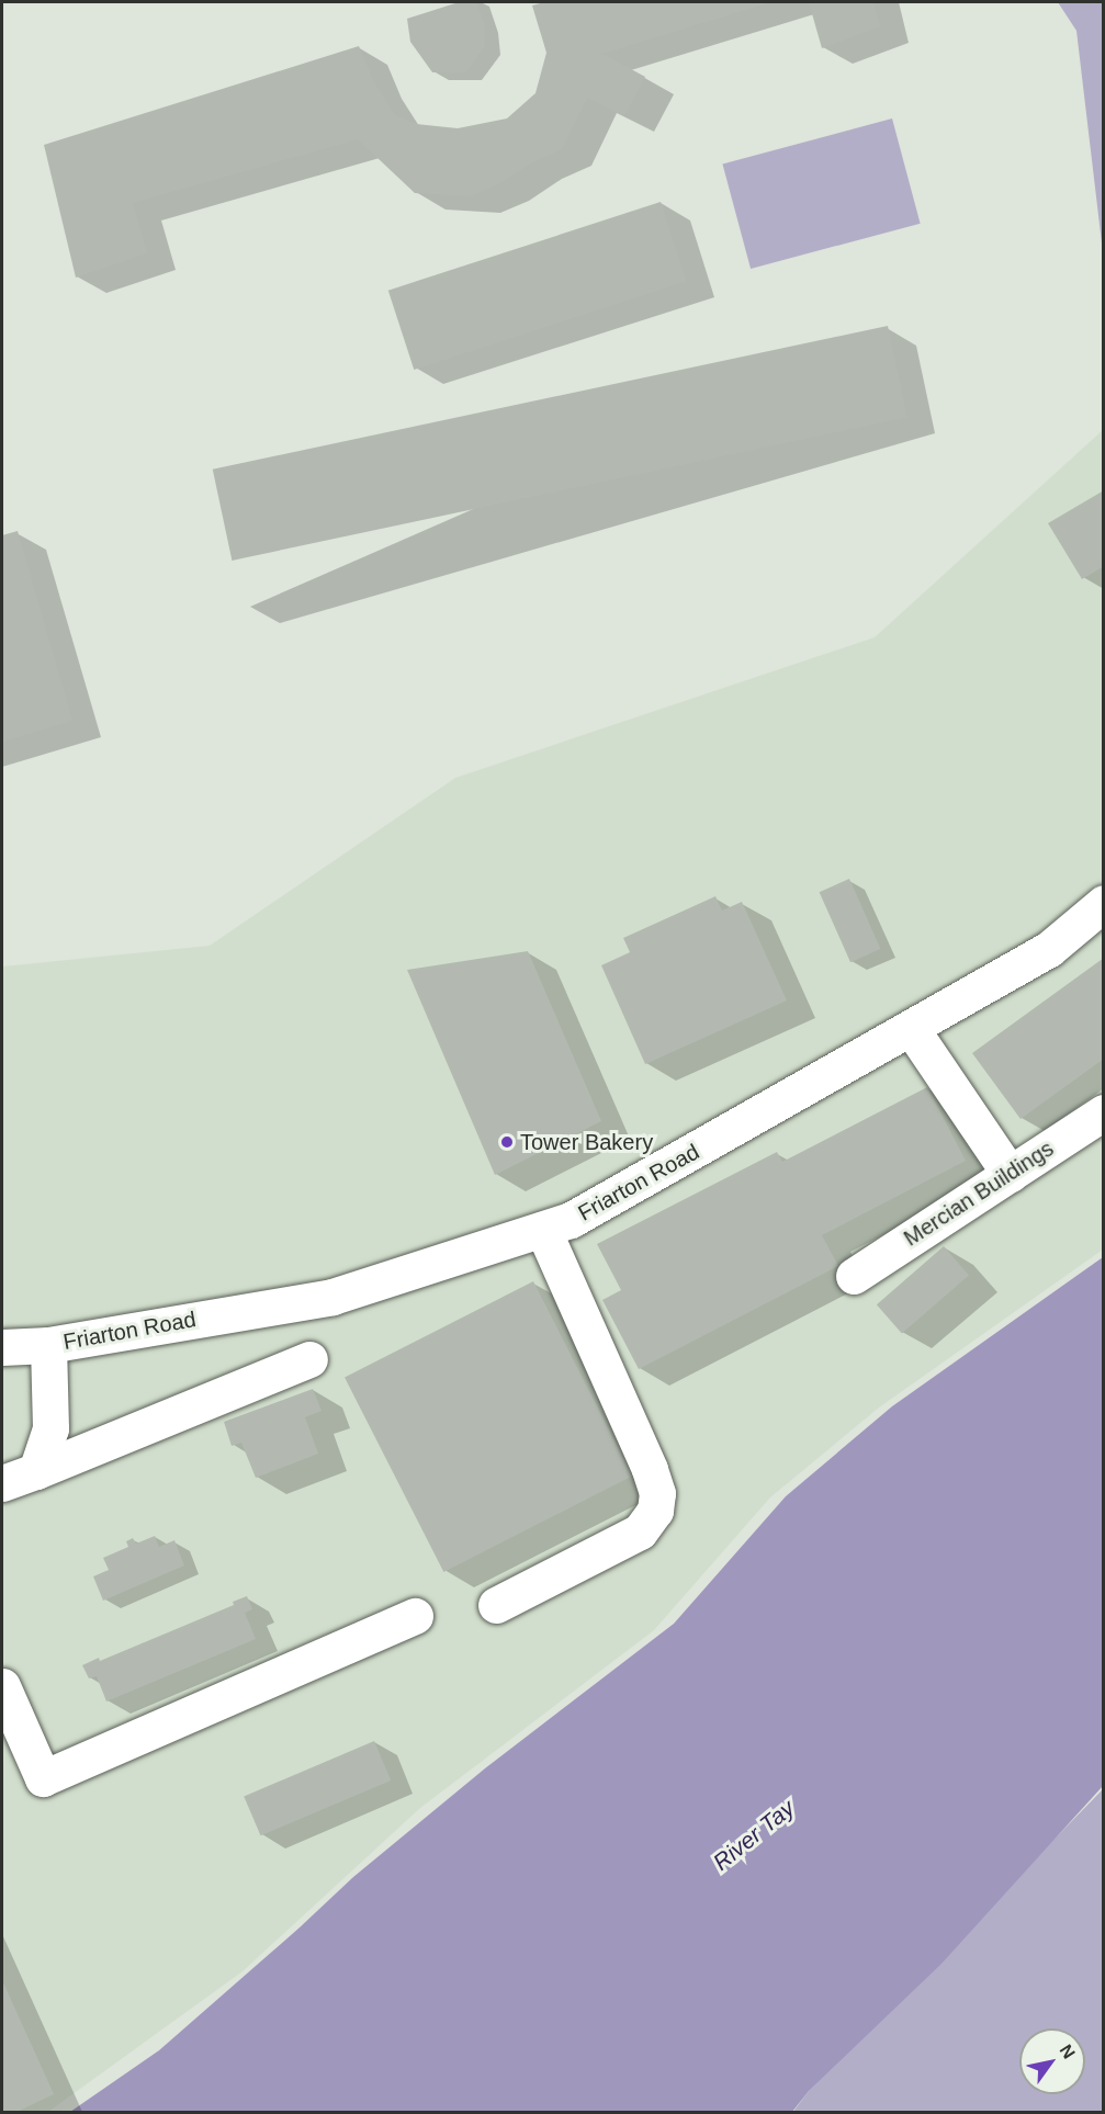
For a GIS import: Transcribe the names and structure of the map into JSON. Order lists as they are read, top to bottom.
{
  "streets": {
    "street": ["Friarton Road", "Mercian Buildings"]
  },
  "water": ["River Tay"],
  "places": ["Tower Bakery"],
  "north": "top right"
}
